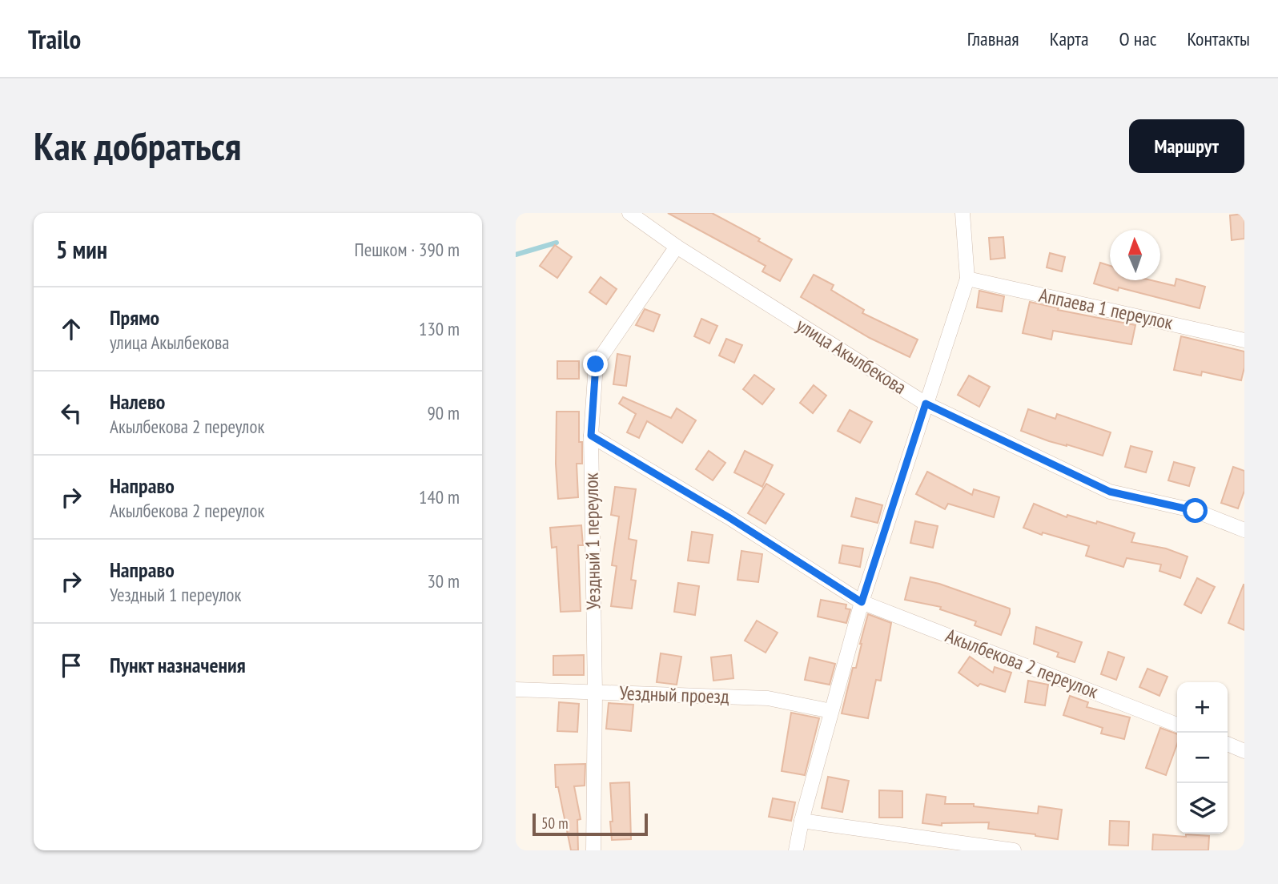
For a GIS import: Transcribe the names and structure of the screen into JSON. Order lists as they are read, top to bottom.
{
  "streets": {
    "street": [
      "Аппаева 1 переулок",
      "улица Акылбекова",
      "Уездный 1 переулок",
      "Акылбекова 2 переулок",
      "Уездный проезд"
    ]
  },
  "crossings": [
    ["улица Акылбекова", "Уездный 1 переулок"],
    ["Уездный 1 переулок", "Акылбекова 2 переулок"],
    ["Уездный 1 переулок", "Уездный проезд"]
  ],
  "scale_bar": "50 m",
  "north": "top",
  "page": {
    "header": "Trailo",
    "nav": [
      "Главная",
      "Карта",
      "О нас",
      "Контакты"
    ],
    "buttons": "Маршрут",
    "title": "Как добраться",
    "heading": ["5 мин", "Пешком · 390 m"],
    "list": [
      ["Прямо", "улица Акылбекова", "130 m"],
      ["Налево", "Акылбекова 2 переулок", "90 m"],
      ["Направо", "Акылбекова 2 переулок", "140 m"],
      ["Направо", "Уездный 1 переулок", "30 m"],
      "Пункт назначения"
    ],
    "map_buttons": ["+", "−"],
    "scale": "50 m"
  }
}
